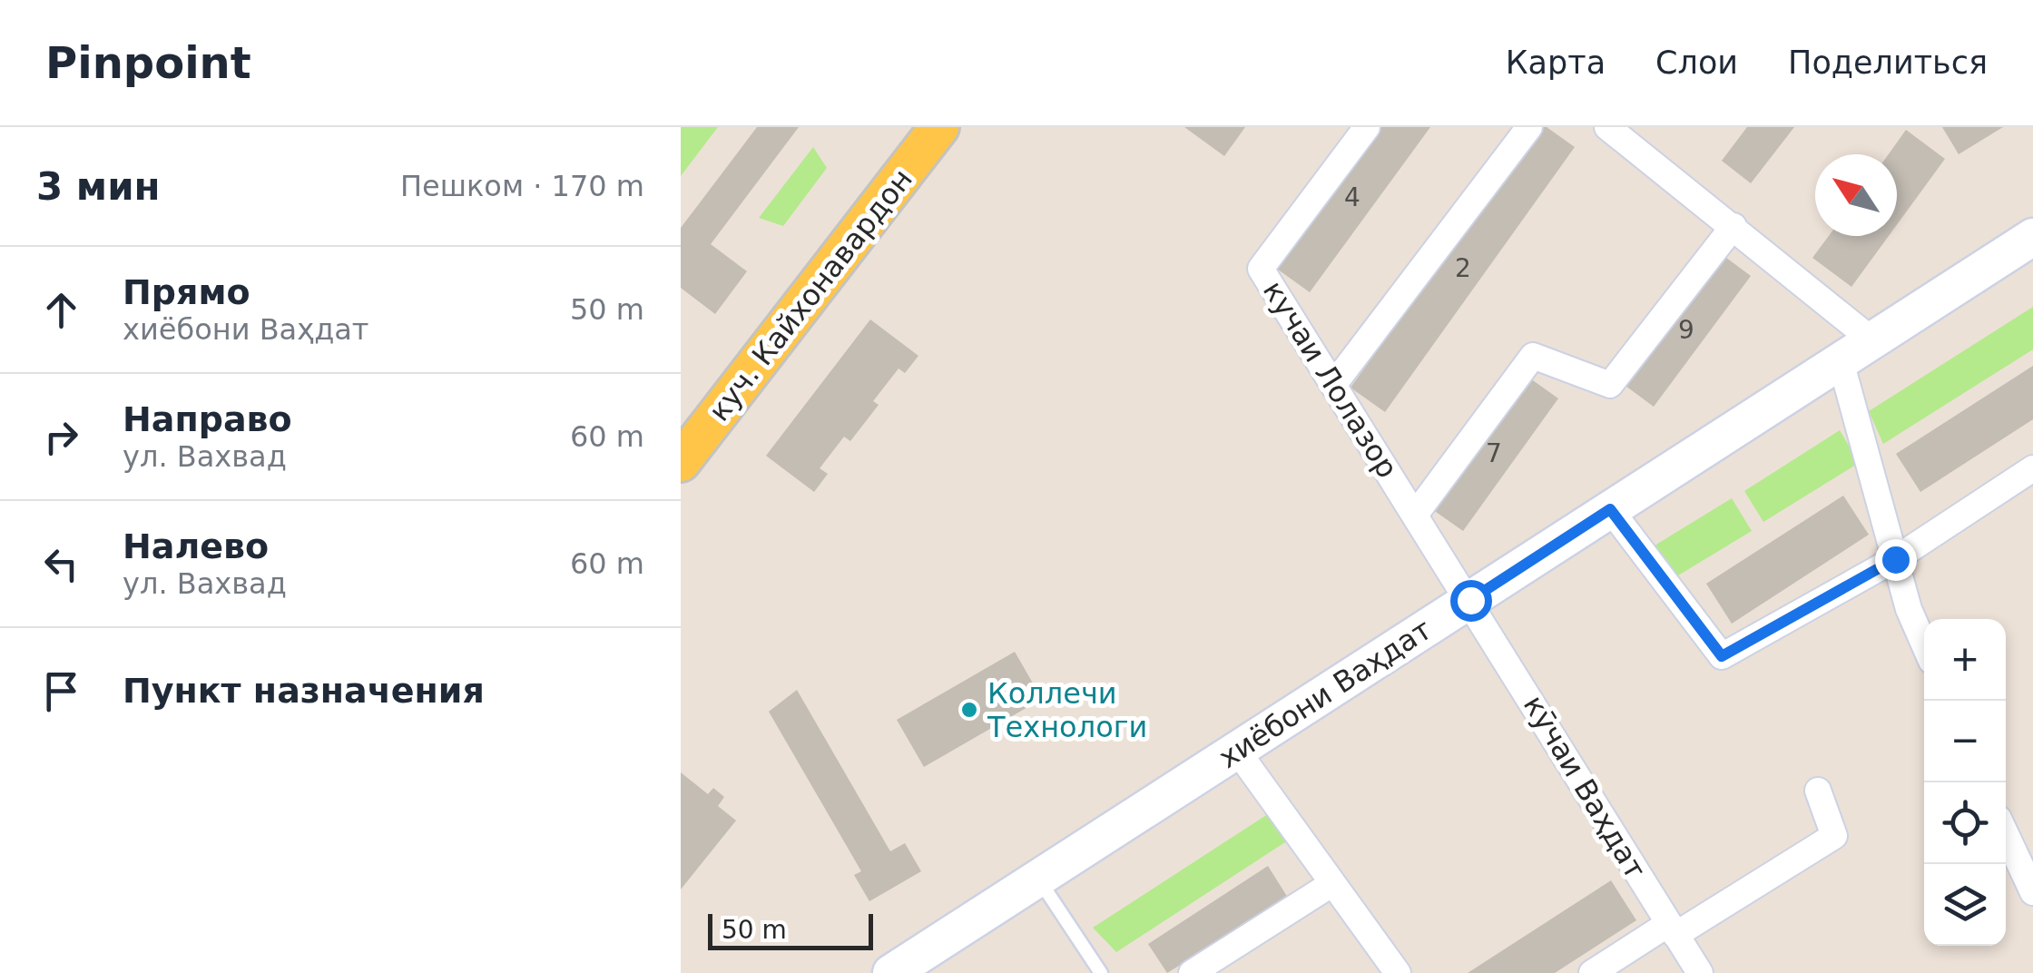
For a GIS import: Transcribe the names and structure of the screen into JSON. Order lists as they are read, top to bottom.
{
  "streets": {
    "main road": ["куч. Кайхонавардон", "хиёбони Ваҳдат"],
    "street": ["кучаи Лолазор", "кӯчаи Ваҳдат"]
  },
  "crossings": [
    ["кучаи Лолазор", "хиёбони Ваҳдат"],
    ["кучаи Лолазор", "кӯчаи Ваҳдат"],
    ["хиёбони Ваҳдат", "кӯчаи Ваҳдат"]
  ],
  "places": ["Коллечи Технологи"],
  "house_numbers": [
    "4",
    "2",
    "9",
    "7"
  ],
  "scale_bar": "50 m",
  "north": "top left",
  "page": {
    "header": "Pinpoint",
    "nav": ["Карта", "Слои", "Поделиться"],
    "heading": ["3 мин", "Пешком · 170 m"],
    "list": [
      ["Прямо", "хиёбони Ваҳдат", "50 m"],
      ["Направо", "ул. Вахвад", "60 m"],
      ["Налево", "ул. Вахвад", "60 m"],
      "Пункт назначения"
    ],
    "map_buttons": ["+", "−"],
    "scale": "50 m"
  }
}
